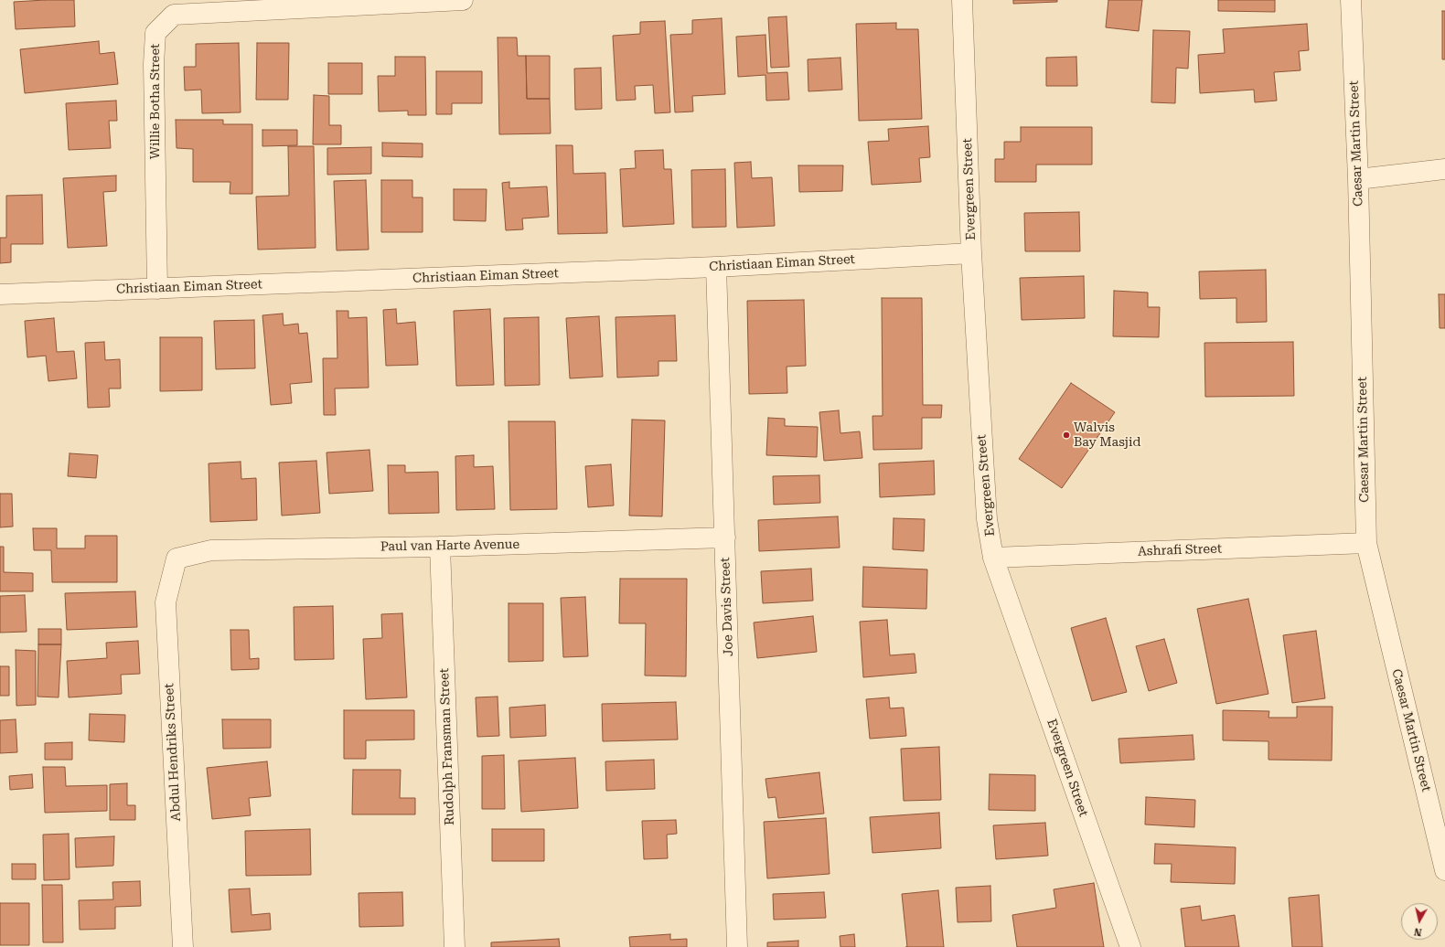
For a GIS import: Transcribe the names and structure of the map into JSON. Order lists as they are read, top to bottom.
{
  "streets": {
    "street": [
      "Willie Botha Street",
      "Caesar Martin Street",
      "Evergreen Street",
      "Christiaan Eiman Street",
      "Paul van Harte Avenue",
      "Ashrafi Street",
      "Joe Davis Street",
      "Rudolph Fransman Street",
      "Abdul Hendriks Street"
    ]
  },
  "crossings": [
    ["Willie Botha Street", "Christiaan Eiman Street"],
    ["Caesar Martin Street", "Ashrafi Street"],
    ["Evergreen Street", "Christiaan Eiman Street"],
    ["Evergreen Street", "Ashrafi Street"],
    ["Christiaan Eiman Street", "Joe Davis Street"],
    ["Paul van Harte Avenue", "Joe Davis Street"],
    ["Paul van Harte Avenue", "Rudolph Fransman Street"],
    ["Paul van Harte Avenue", "Abdul Hendriks Street"]
  ],
  "places": ["Walvis Bay Masjid"],
  "north": "bottom"
}
